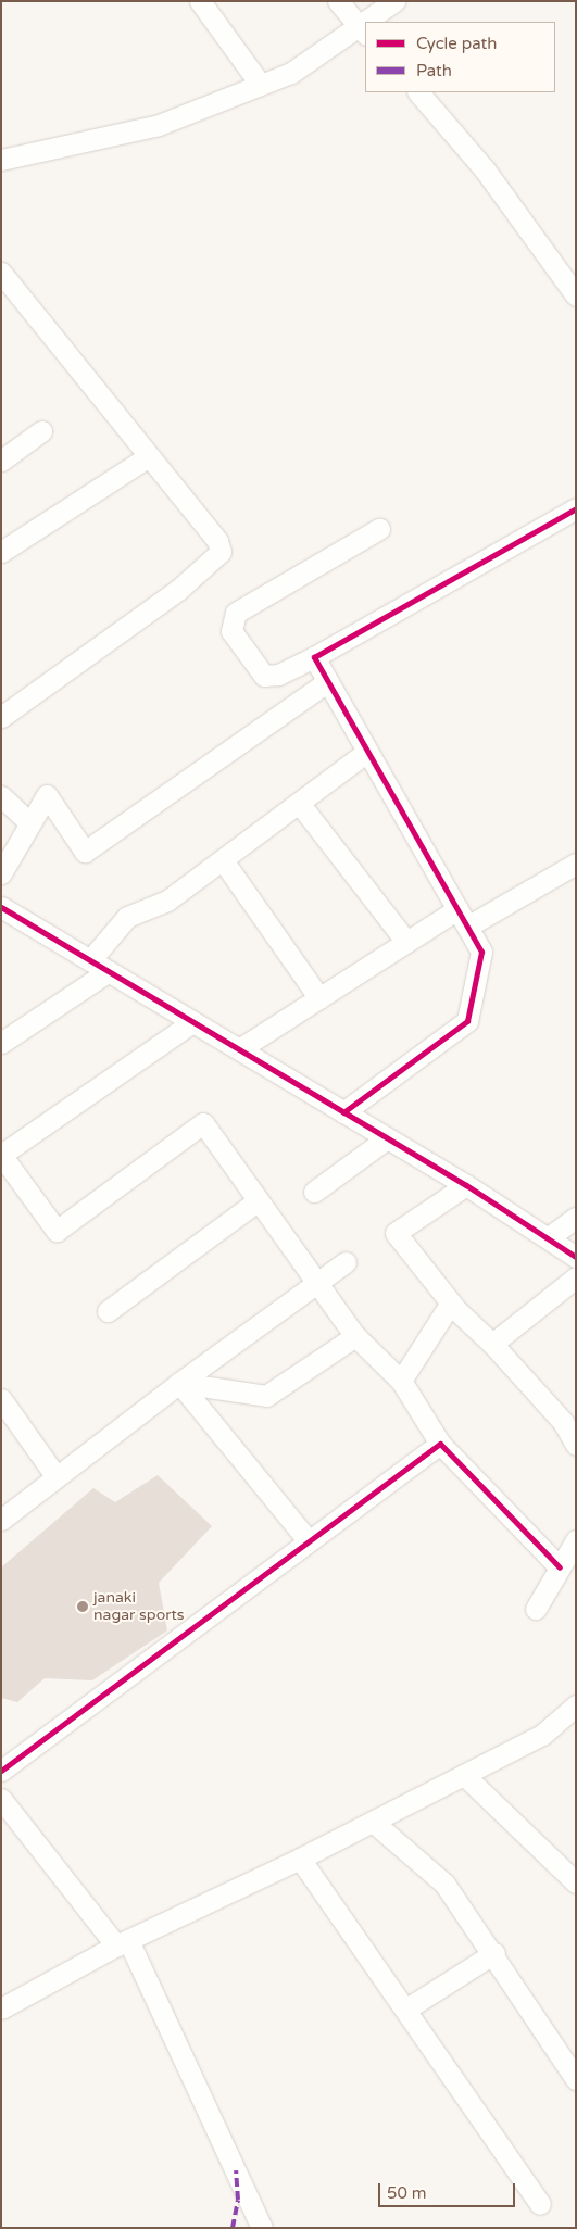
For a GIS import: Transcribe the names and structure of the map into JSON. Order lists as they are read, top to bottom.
{
  "places": ["janaki nagar sports"],
  "legend": ["Cycle path", "Path"],
  "scale_bar": "50 m"
}
